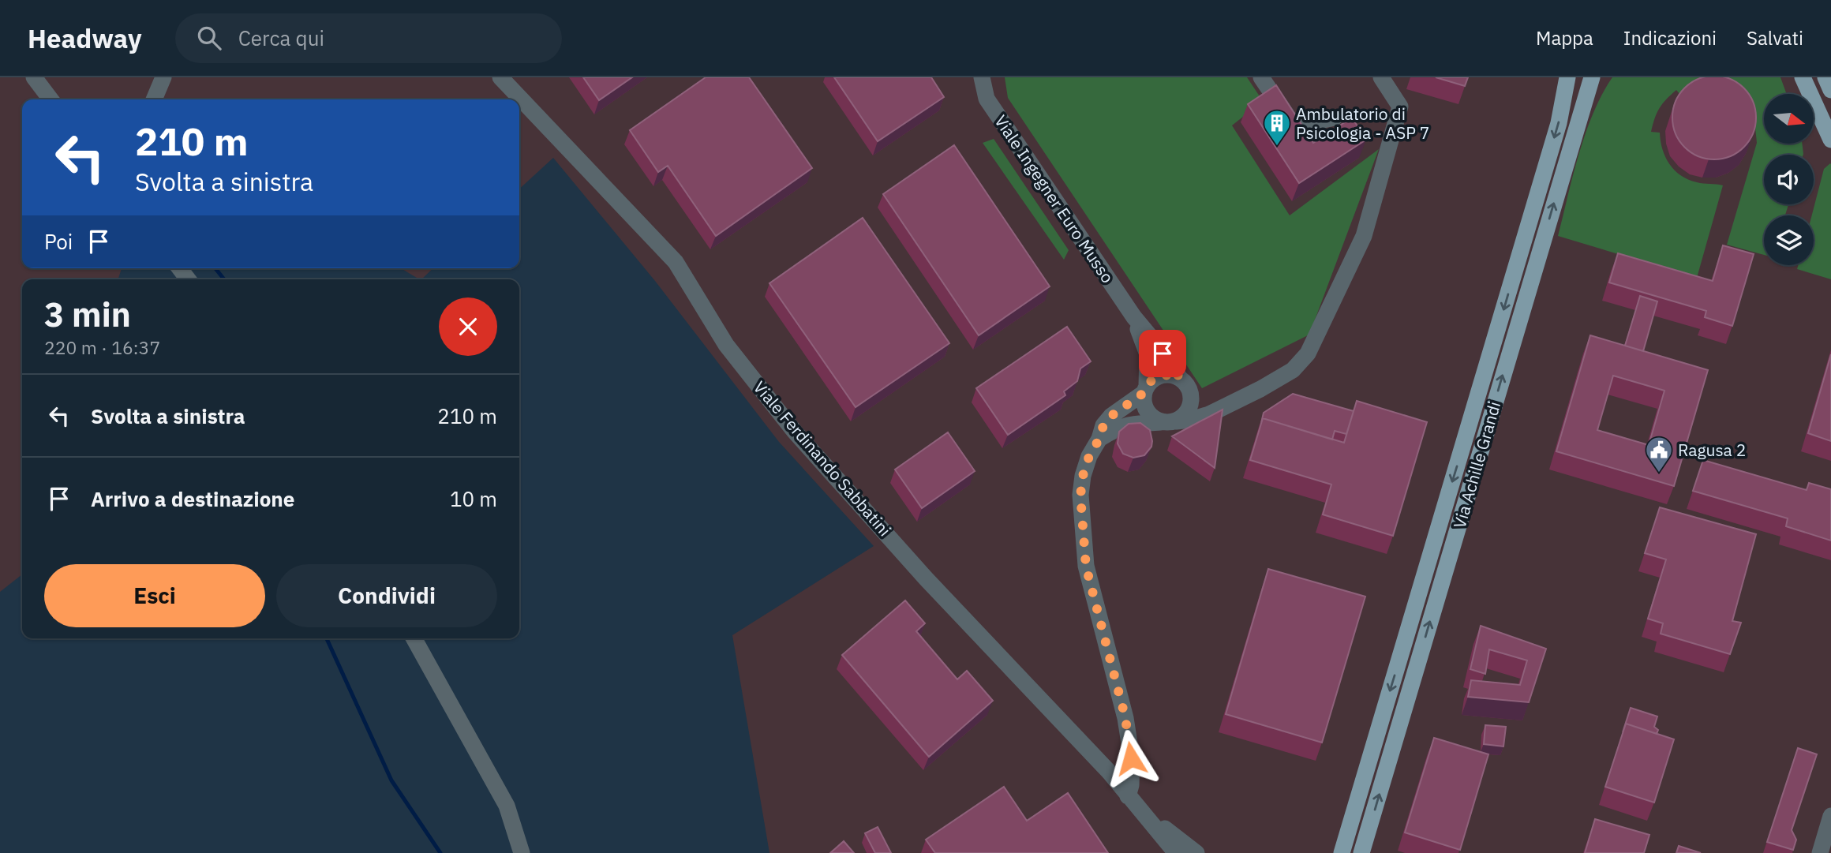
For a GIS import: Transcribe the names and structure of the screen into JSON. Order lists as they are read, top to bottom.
{
  "streets": {
    "main road": ["Via Achille Grandi"],
    "street": ["Viale Ingegner Euro Musso", "Viale Ferdinando Sabbatini"]
  },
  "places": {
    "building": ["Ambulatorio di Psicologia - ASP 7"],
    "public building": ["Ragusa 2"]
  },
  "north": "right",
  "page": {
    "header": "Headway",
    "search": "Cerca qui",
    "nav": ["Mappa", "Indicazioni", "Salvati"],
    "turn": ["210 m", "Svolta a sinistra"],
    "then": "Poi",
    "heading": ["3 min", "220 m · 16:37"],
    "list": [
      {
        "name": "Svolta a sinistra",
        "value": "210 m"
      },
      {
        "name": "Arrivo a destinazione",
        "value": "10 m"
      }
    ],
    "buttons": ["Esci", "Condividi"]
  }
}
